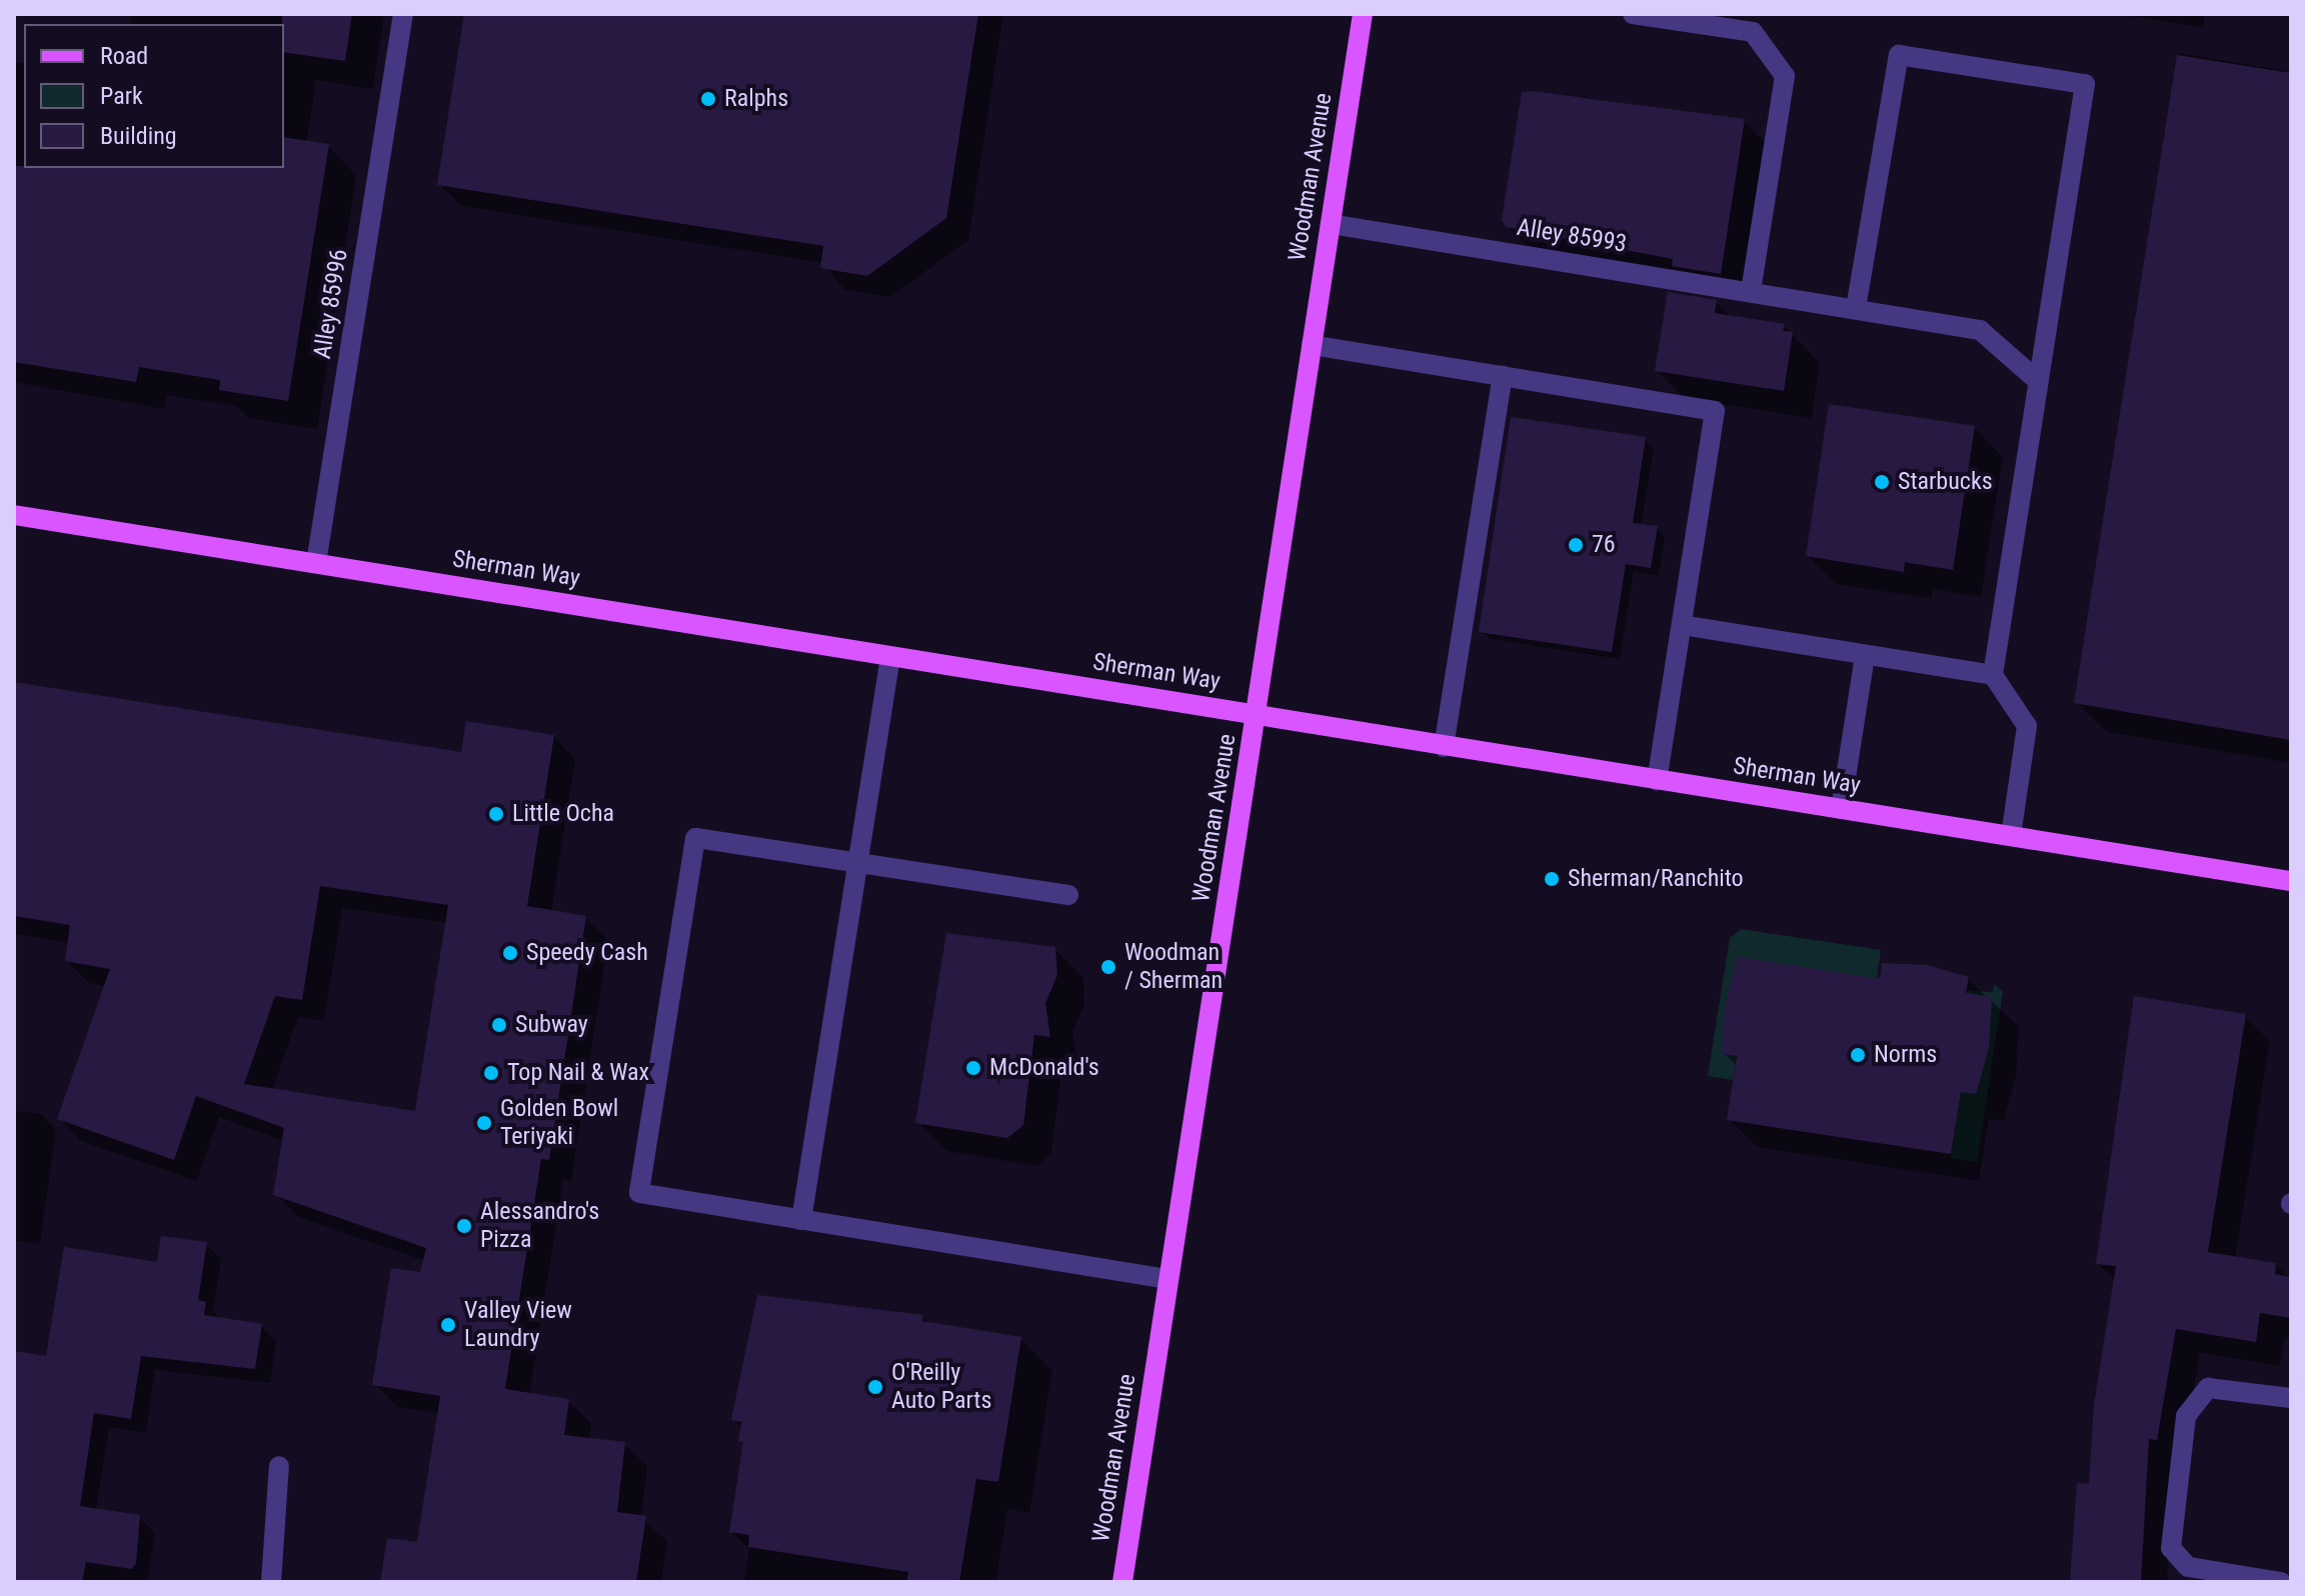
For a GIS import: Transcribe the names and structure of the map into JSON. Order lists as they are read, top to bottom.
{
  "streets": {
    "main road": ["Woodman Avenue", "Sherman Way"],
    "street": ["Alley 85993", "Alley 85996"]
  },
  "crossings": [
    ["Woodman Avenue", "Alley 85993"],
    ["Woodman Avenue", "Sherman Way"],
    ["Alley 85996", "Sherman Way"]
  ],
  "places": [
    "Ralphs",
    "Starbucks",
    "76",
    "Little Ocha",
    "Sherman/Ranchito",
    "Speedy Cash",
    "Woodman / Sherman",
    "Subway",
    "Norms",
    "McDonald's",
    "Top Nail & Wax",
    "Golden Bowl Teriyaki",
    "Alessandro's Pizza",
    "Valley View Laundry",
    "O'Reilly Auto Parts"
  ],
  "legend": ["Road", "Park", "Building"]
}
